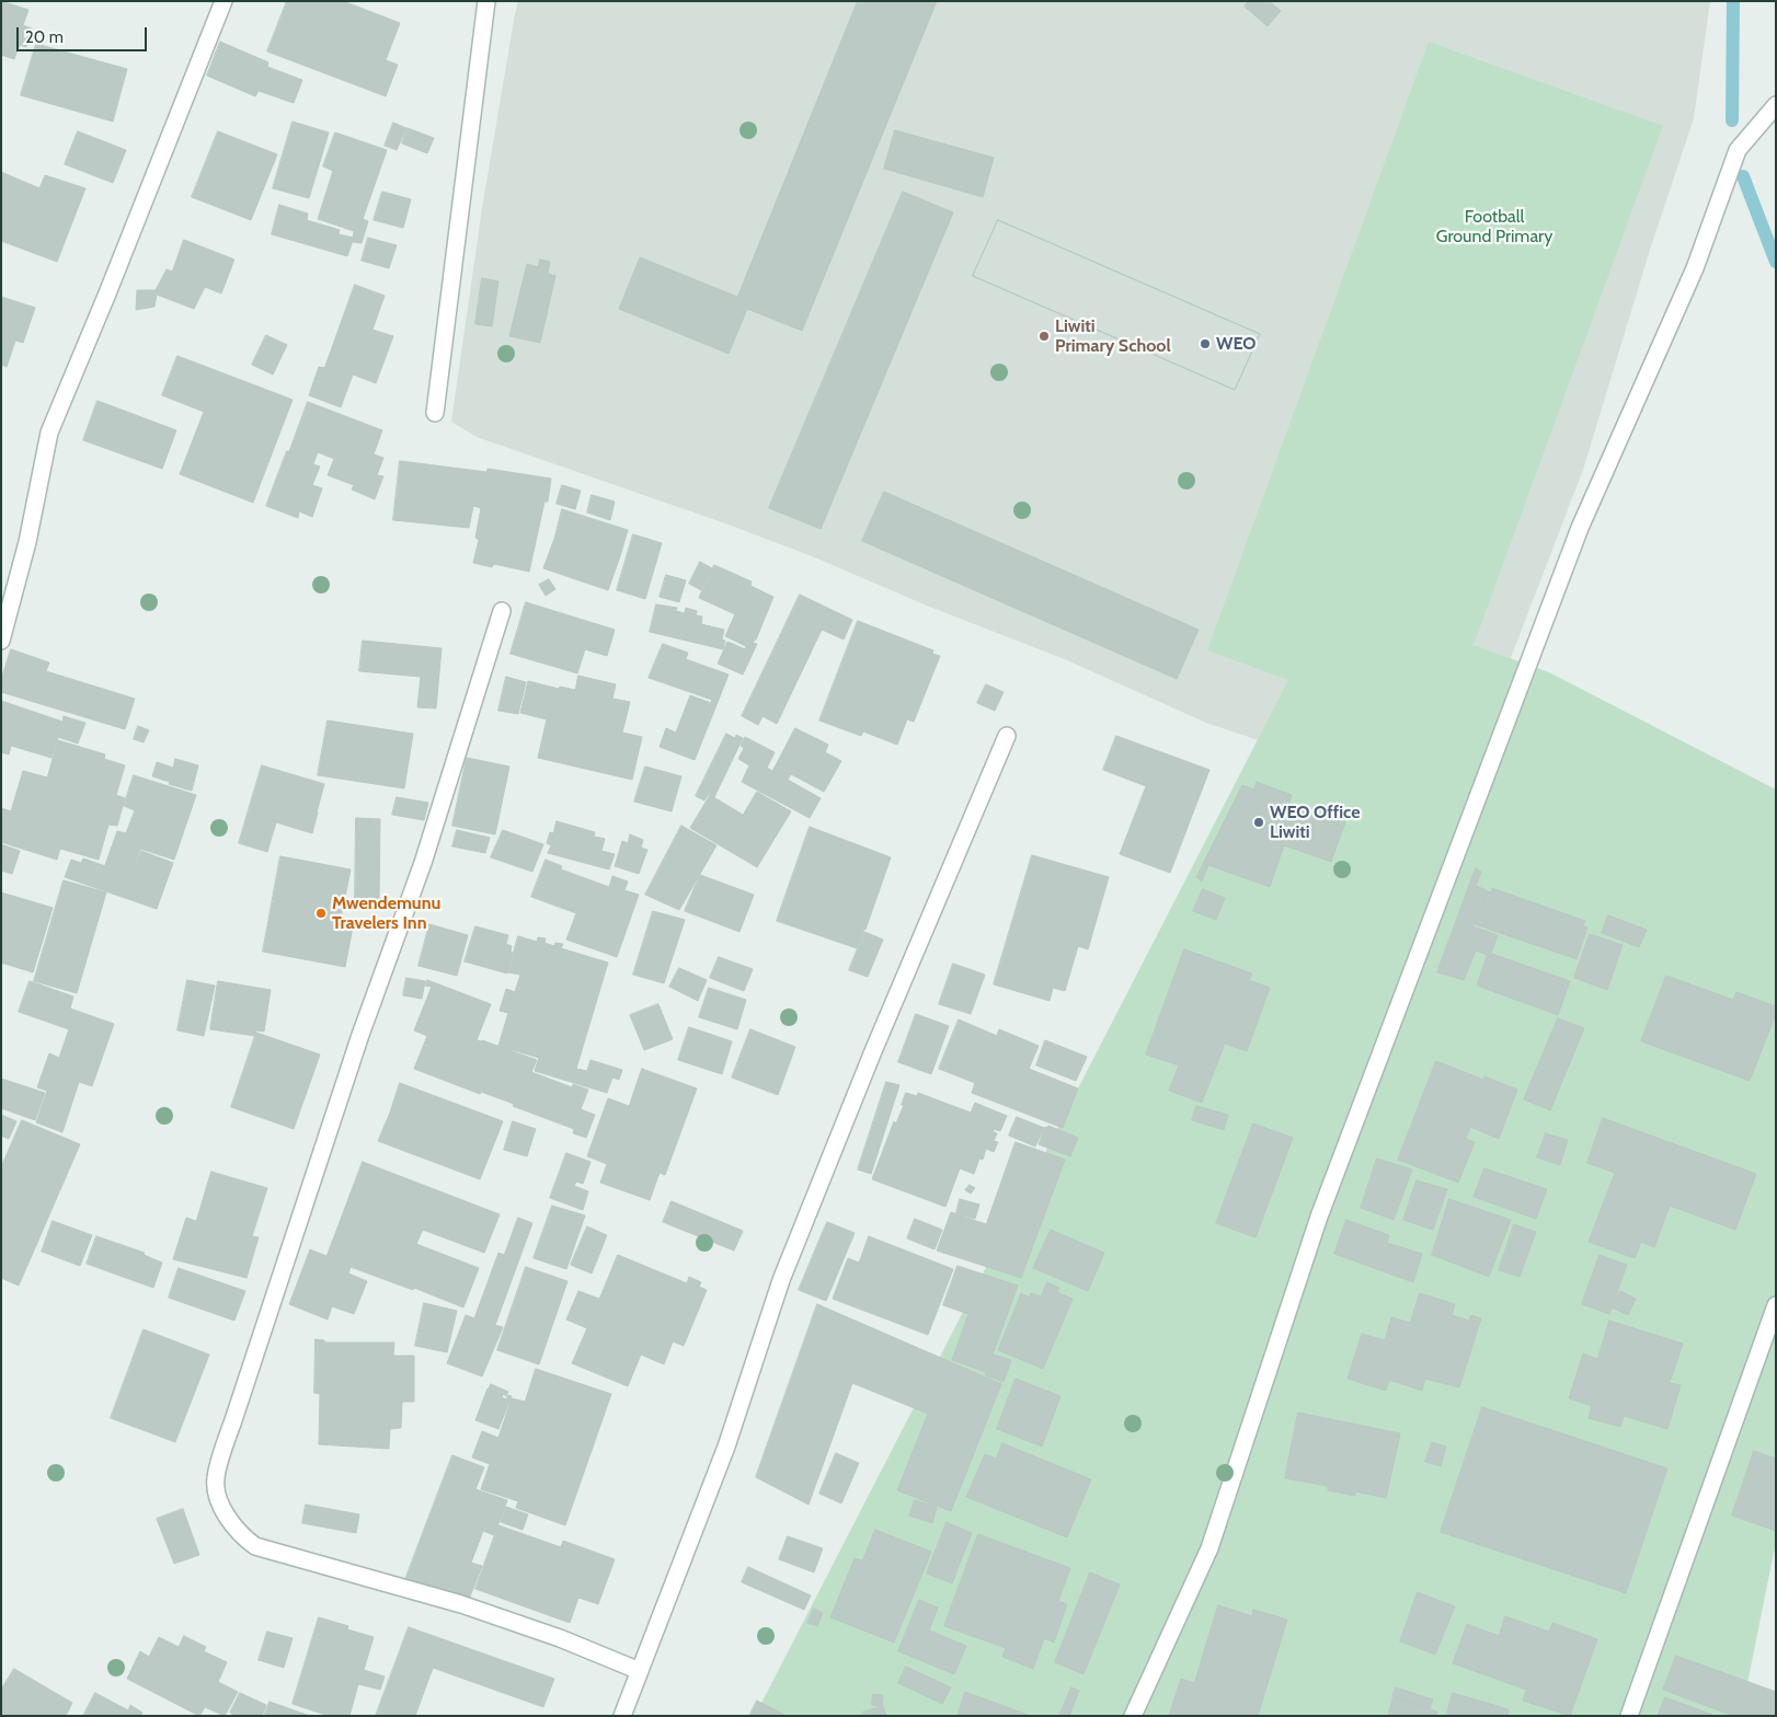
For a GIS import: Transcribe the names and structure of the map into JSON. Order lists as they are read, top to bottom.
{
  "parks": ["Football Ground Primary"],
  "places": [
    "Liwiti Primary School",
    "WEO",
    "WEO Office Liwiti",
    "Mwendemunu Travelers Inn"
  ],
  "scale_bar": "20 m"
}
